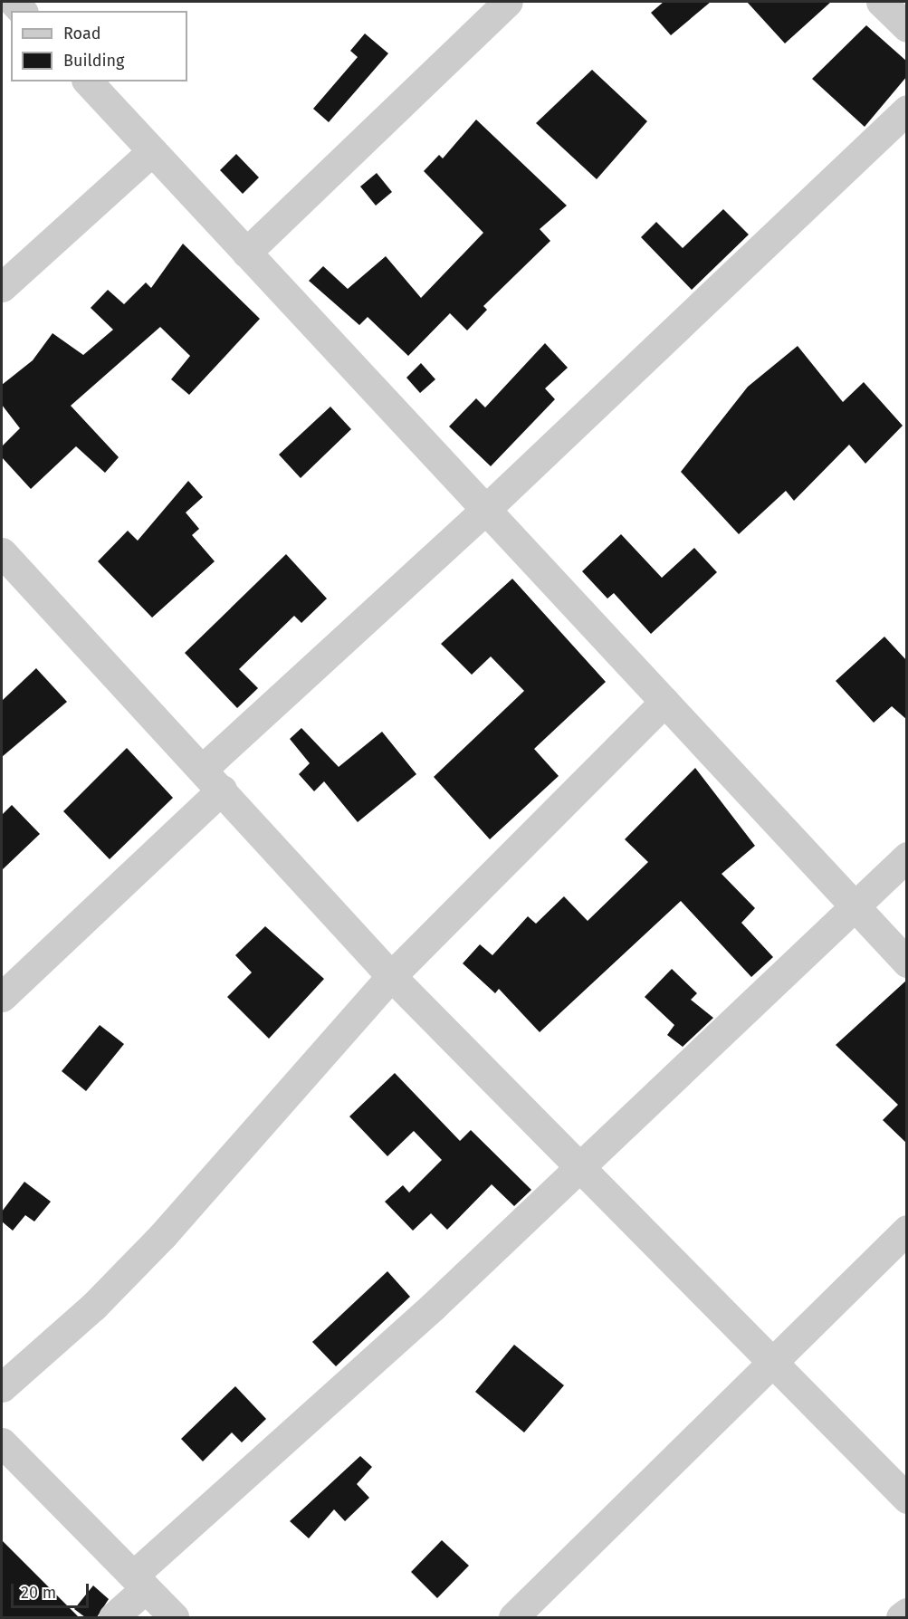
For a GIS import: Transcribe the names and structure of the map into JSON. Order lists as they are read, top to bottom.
{
  "legend": ["Road", "Building"],
  "scale_bar": "20 m"
}
